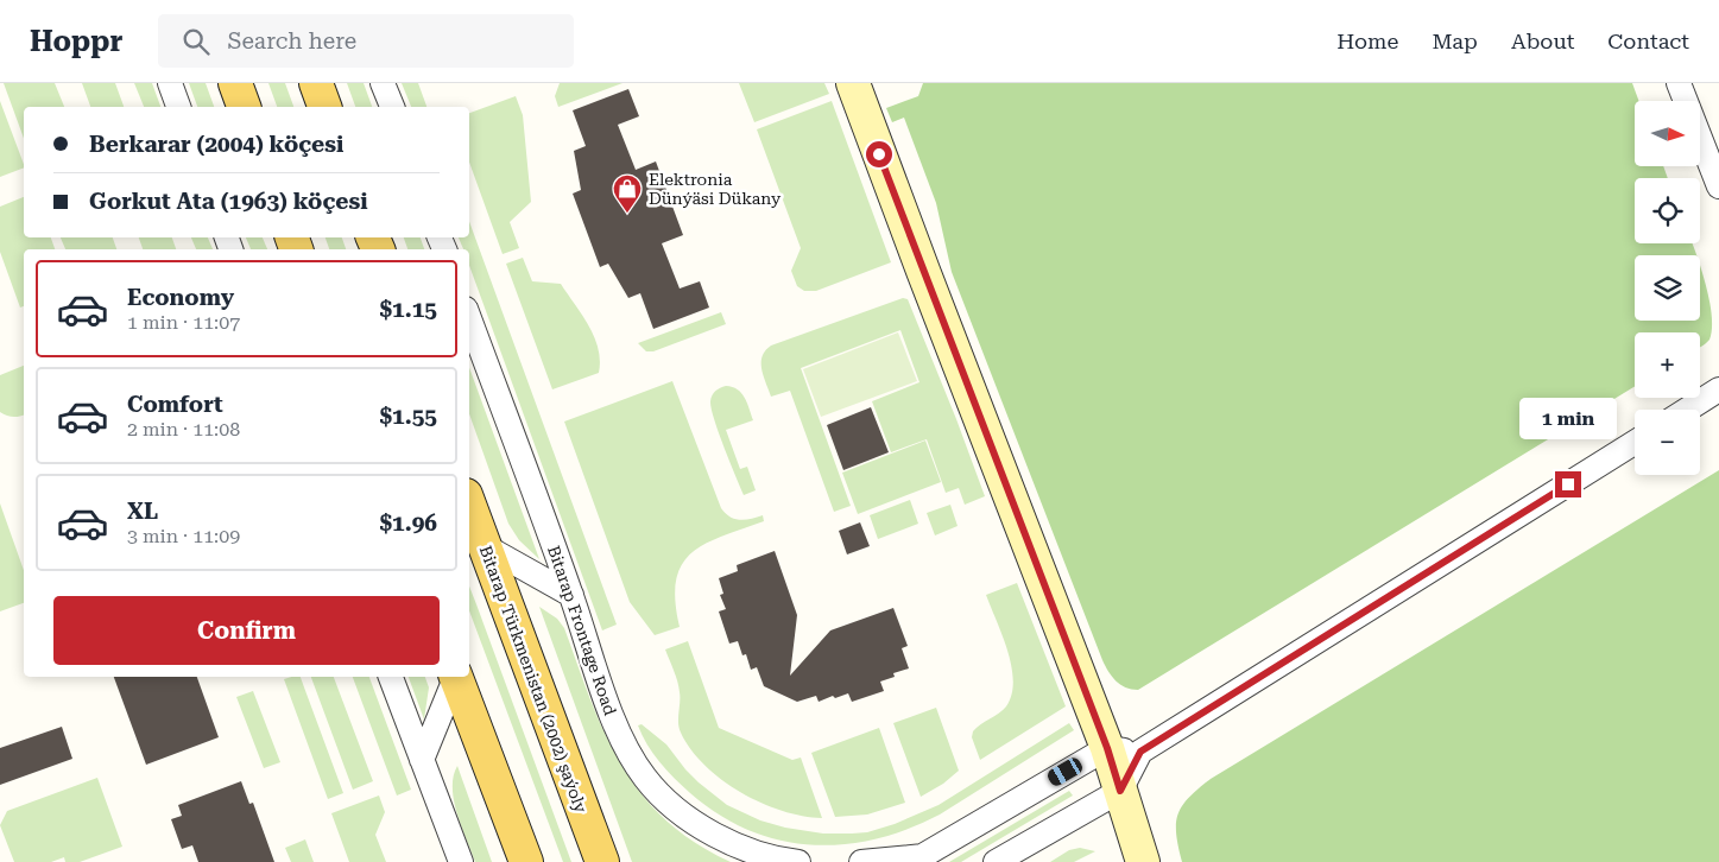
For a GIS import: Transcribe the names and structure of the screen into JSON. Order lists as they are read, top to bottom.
{
  "streets": {
    "main road": ["Bitarap Türkmenistan (2002) şaýoly"],
    "street": ["Bitarap Frontage Road"]
  },
  "places": {
    "shop": ["Elektronia Dünýäsi Dükany"]
  },
  "north": "right",
  "page": {
    "header": "Hoppr",
    "search": "Search here",
    "nav": [
      "Home",
      "Map",
      "About",
      "Contact"
    ],
    "map_buttons": ["+", "−"],
    "banner": ["Berkarar (2004) köçesi", "Gorkut Ata (1963) köçesi"],
    "list": [
      {
        "name": "Economy",
        "note": "1 min · 11:07",
        "value": "$1.15"
      },
      {
        "name": "Comfort",
        "note": "2 min · 11:08",
        "value": "$1.55"
      },
      {
        "name": "XL",
        "note": "3 min · 11:09",
        "value": "$1.96"
      }
    ],
    "bubble": "1 min",
    "buttons": "Confirm"
  }
}
